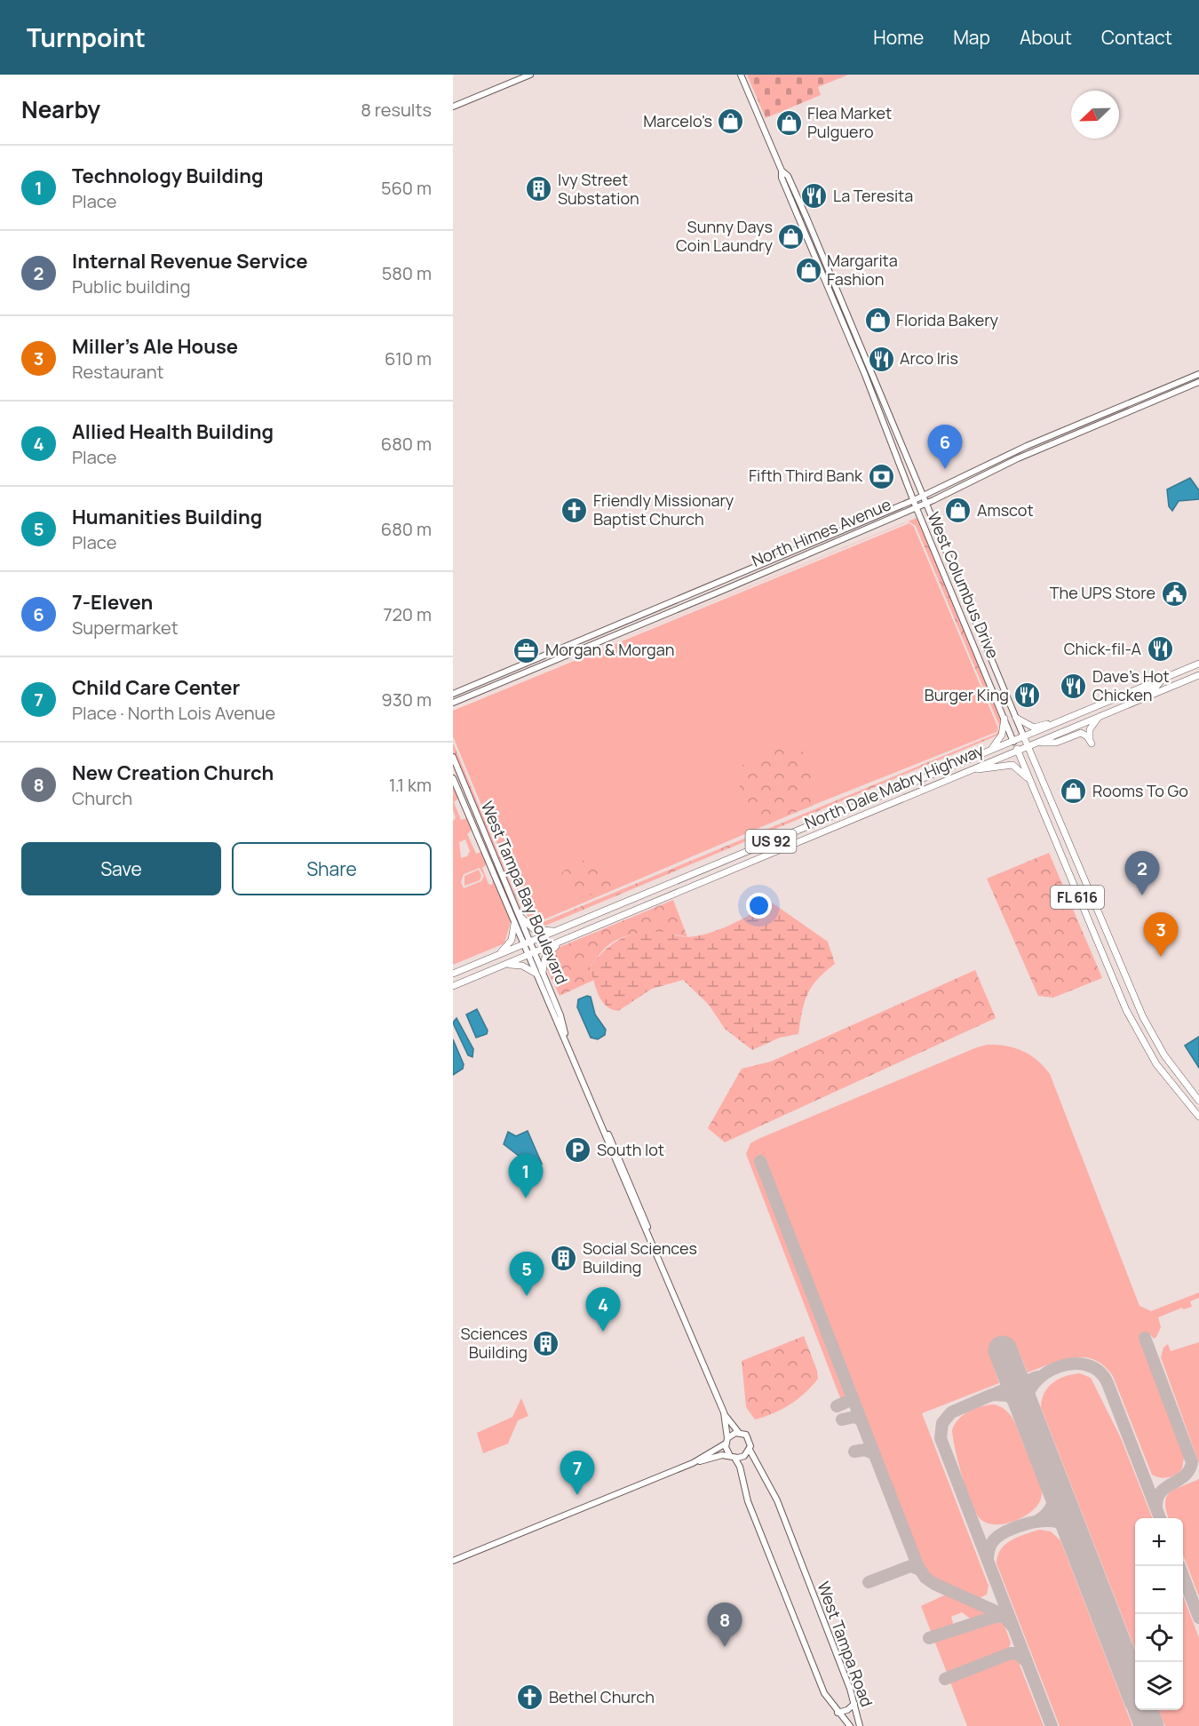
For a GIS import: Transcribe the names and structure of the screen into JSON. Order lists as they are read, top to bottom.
{
  "streets": {
    "main road": [
      "West Columbus Drive",
      "North Dale Mabry Highway",
      "US 92",
      "FL 616"
    ],
    "street": ["North Himes Avenue", "West Tampa Bay Boulevard", "West Tampa Road"]
  },
  "crossings": [
    ["North Himes Avenue", "West Columbus Drive"],
    ["West Columbus Drive", "North Dale Mabry Highway"],
    ["West Columbus Drive", "US 92"],
    ["North Dale Mabry Highway", "US 92"],
    ["North Dale Mabry Highway", "West Tampa Bay Boulevard"],
    ["West Tampa Bay Boulevard", "West Tampa Road"]
  ],
  "places": {
    "shop": [
      "Marcelo's",
      "Flea Market Pulguero",
      "Sunny Days Coin Laundry",
      "Margarita Fashion",
      "Florida Bakery",
      "Amscot",
      "Rooms To Go"
    ],
    "building": ["Ivy Street Substation", "Social Sciences Building", "Sciences Building"],
    "restaurant": [
      "La Teresita",
      "Arco Iris",
      "Chick-fil-A",
      "Dave's Hot Chicken",
      "Burger King"
    ],
    "bank": ["Fifth Third Bank"],
    "church": ["Friendly Missionary Baptist Church", "Bethel Church"],
    "public building": ["The UPS Store"],
    "office": ["Morgan & Morgan"],
    "parking": ["South lot"]
  },
  "north": "bottom left",
  "page": {
    "header": "Turnpoint",
    "nav": [
      "Home",
      "Map",
      "About",
      "Contact"
    ],
    "heading": ["Nearby", "8 results"],
    "list": [
      {
        "mark": "1",
        "name": "Technology Building",
        "note": "Place",
        "value": "560 m"
      },
      {
        "mark": "2",
        "name": "Internal Revenue Service",
        "note": "Public building",
        "value": "580 m"
      },
      {
        "mark": "3",
        "name": "Miller's Ale House",
        "note": "Restaurant",
        "value": "610 m"
      },
      {
        "mark": "4",
        "name": "Allied Health Building",
        "note": "Place",
        "value": "680 m"
      },
      {
        "mark": "5",
        "name": "Humanities Building",
        "note": "Place",
        "value": "680 m"
      },
      {
        "mark": "6",
        "name": "7-Eleven",
        "note": "Supermarket",
        "value": "720 m"
      },
      {
        "mark": "7",
        "name": "Child Care Center",
        "note": "Place · North Lois Avenue",
        "value": "930 m"
      },
      {
        "mark": "8",
        "name": "New Creation Church",
        "note": "Church",
        "value": "1.1 km"
      }
    ],
    "pins": [
      "6",
      "2",
      "3",
      "1",
      "5",
      "4",
      "7",
      "8"
    ],
    "buttons": ["Save", "Share"],
    "map_buttons": ["+", "−"]
  }
}
